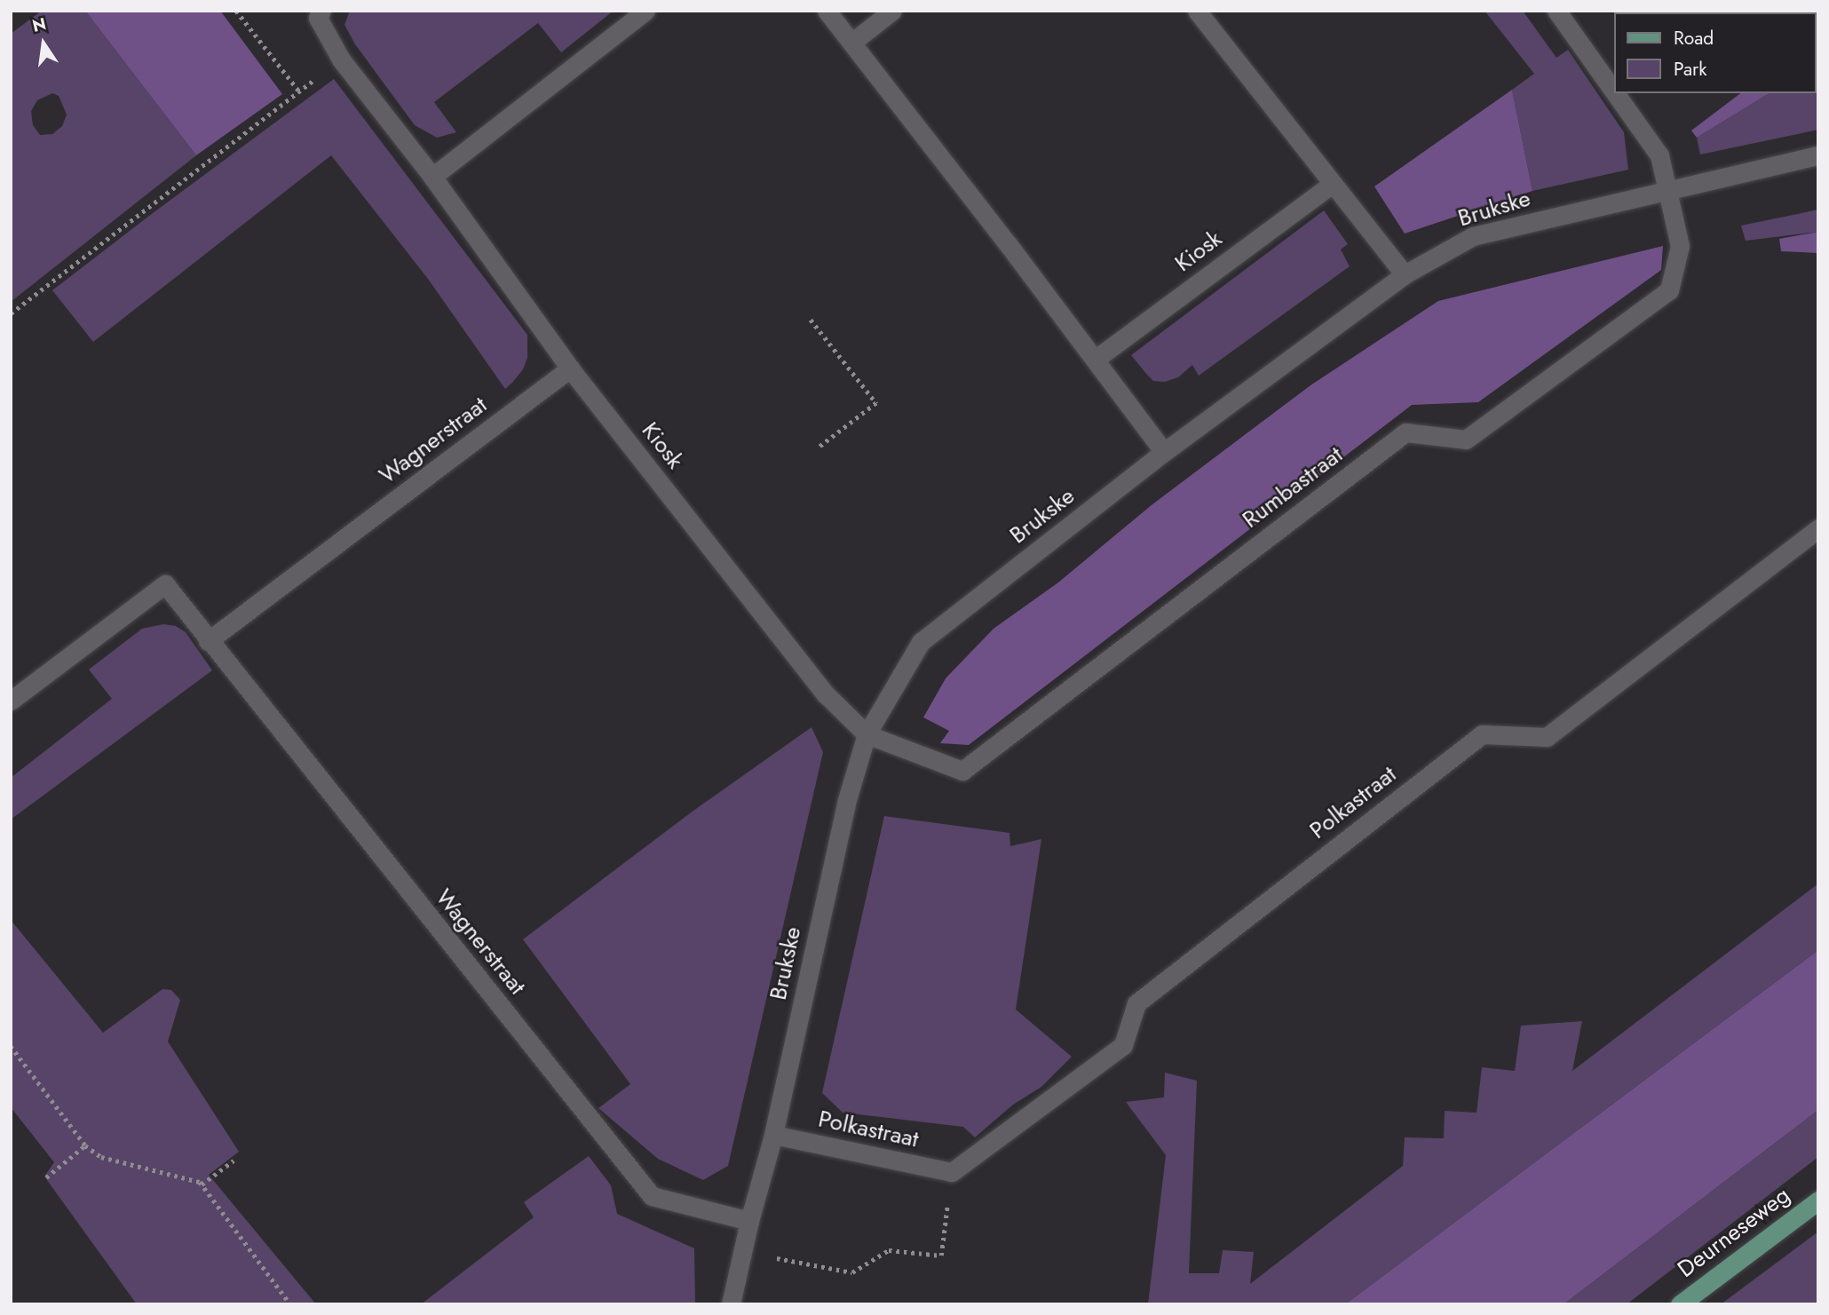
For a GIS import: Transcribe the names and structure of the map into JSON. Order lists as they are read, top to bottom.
{
  "streets": {
    "main road": ["Deurneseweg"],
    "street": [
      "Brukske",
      "Kiosk",
      "Wagnerstraat",
      "Rumbastraat",
      "Polkastraat"
    ]
  },
  "crossings": [
    ["Brukske", "Kiosk"],
    ["Brukske", "Wagnerstraat"],
    ["Brukske", "Rumbastraat"],
    ["Brukske", "Polkastraat"],
    ["Kiosk", "Wagnerstraat"],
    ["Kiosk", "Rumbastraat"]
  ],
  "legend": ["Road", "Park"],
  "north": "top"
}
